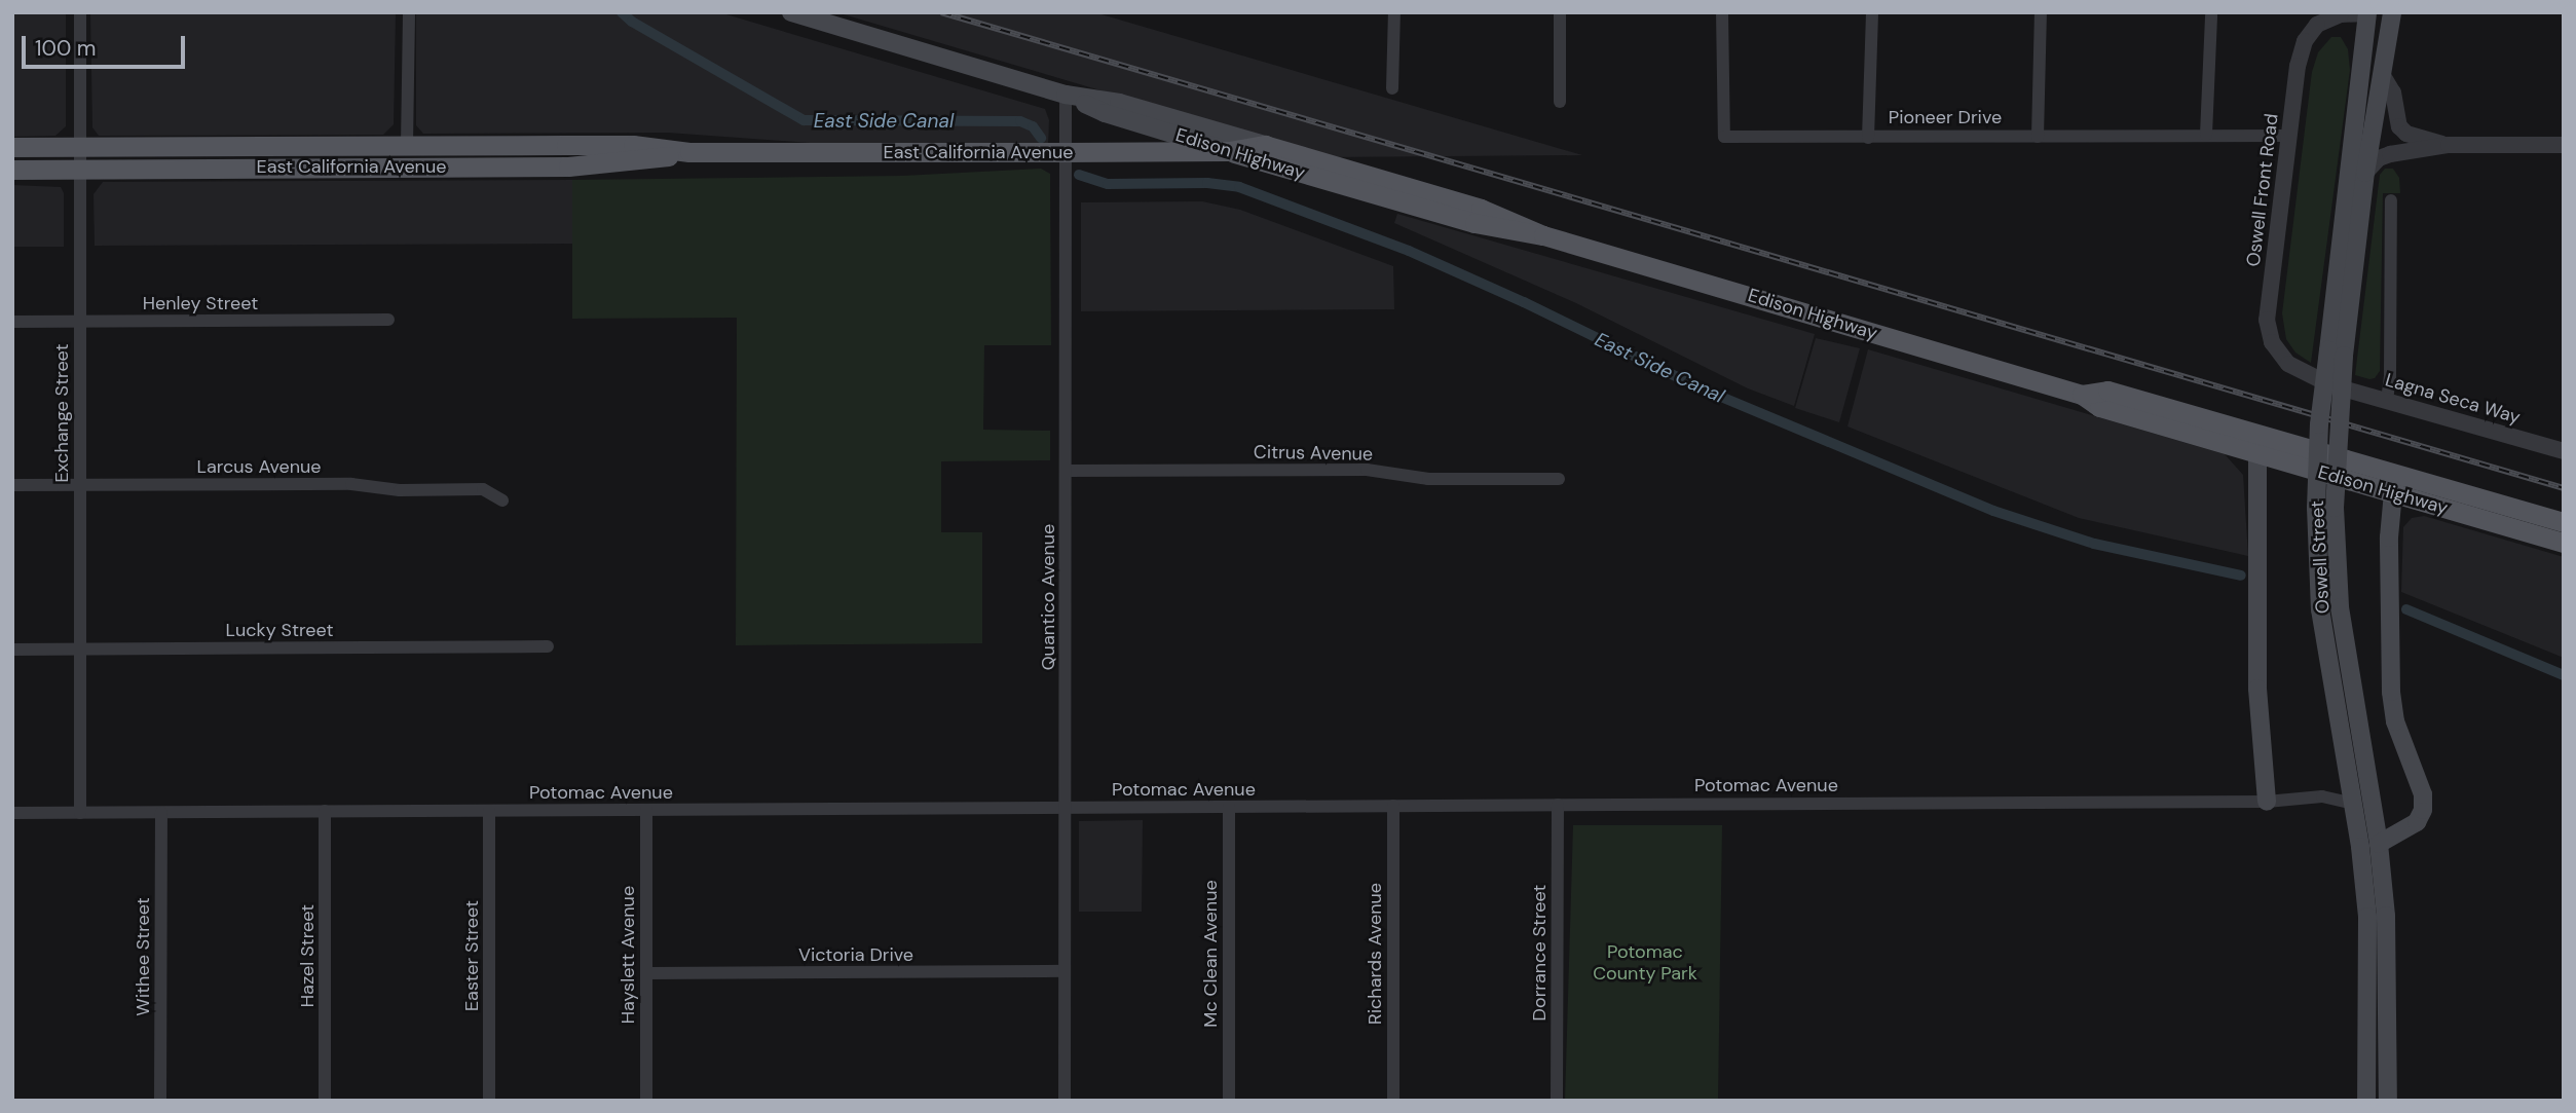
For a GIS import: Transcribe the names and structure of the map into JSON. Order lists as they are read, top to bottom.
{
  "streets": {
    "main road": ["East California Avenue", "Edison Highway", "Oswell Street"],
    "street": [
      "Pioneer Drive",
      "Oswell Front Road",
      "Henley Street",
      "Lagna Seca Way",
      "Exchange Street",
      "Citrus Avenue",
      "Larcus Avenue",
      "Quantico Avenue",
      "Lucky Street",
      "Potomac Avenue",
      "Dorrance Street",
      "Mc Clean Avenue",
      "Richards Avenue",
      "Hayslett Avenue",
      "Victoria Drive",
      "Hazel Street",
      "Easter Street",
      "Withee Street"
    ]
  },
  "crossings": [
    ["Pioneer Drive", "Oswell Front Road"],
    ["East California Avenue", "Edison Highway"],
    ["East California Avenue", "Exchange Street"],
    ["East California Avenue", "Quantico Avenue"],
    ["Edison Highway", "Quantico Avenue"],
    ["Oswell Front Road", "Lagna Seca Way"],
    ["Oswell Front Road", "Oswell Street"],
    ["Henley Street", "Exchange Street"],
    ["Exchange Street", "Larcus Avenue"],
    ["Exchange Street", "Lucky Street"],
    ["Exchange Street", "Potomac Avenue"],
    ["Citrus Avenue", "Quantico Avenue"],
    ["Oswell Street", "Potomac Avenue"],
    ["Quantico Avenue", "Potomac Avenue"],
    ["Quantico Avenue", "Victoria Drive"],
    ["Potomac Avenue", "Dorrance Street"],
    ["Potomac Avenue", "Mc Clean Avenue"],
    ["Potomac Avenue", "Richards Avenue"],
    ["Potomac Avenue", "Hayslett Avenue"],
    ["Potomac Avenue", "Hazel Street"],
    ["Potomac Avenue", "Easter Street"],
    ["Potomac Avenue", "Withee Street"],
    ["Hayslett Avenue", "Victoria Drive"]
  ],
  "water": ["East Side Canal"],
  "parks": ["Potomac County Park"],
  "scale_bar": "100 m"
}
